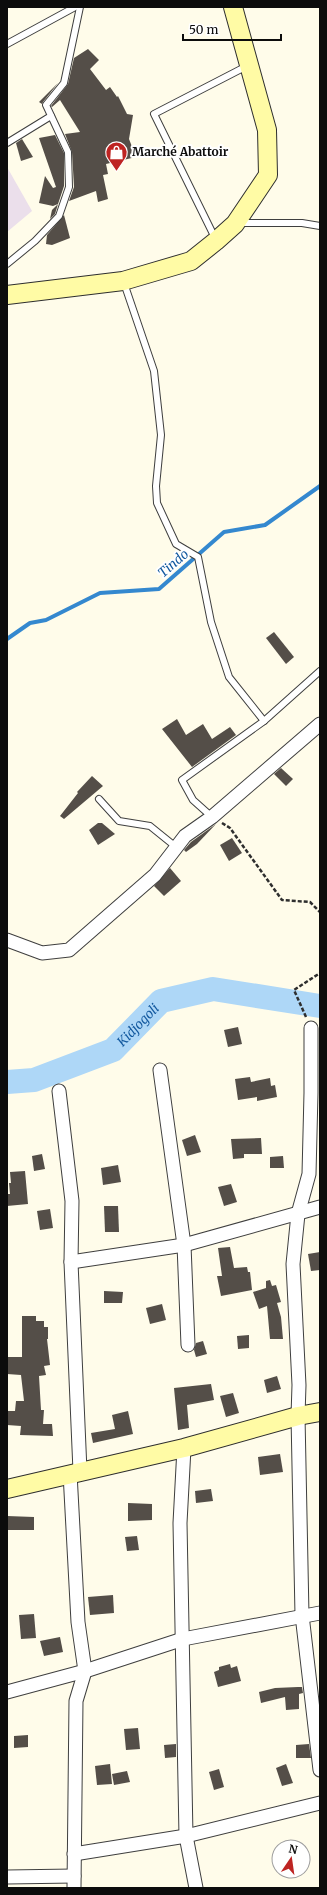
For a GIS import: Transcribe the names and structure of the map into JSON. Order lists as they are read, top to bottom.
{
  "water": ["Tindo", "Kidjogoli"],
  "places": {
    "shop": ["Marché Abattoir"]
  },
  "scale_bar": "50 m",
  "north": "top"
}
